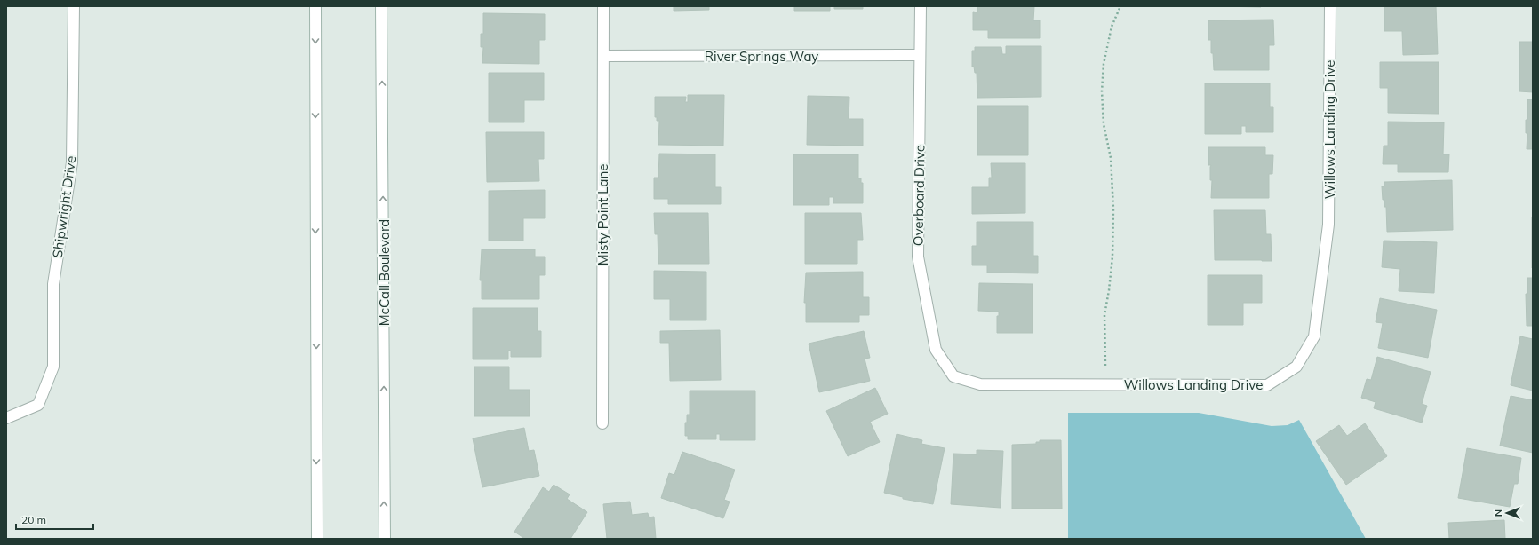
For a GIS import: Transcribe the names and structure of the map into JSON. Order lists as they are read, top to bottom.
{
  "streets": {
    "street": [
      "River Springs Way",
      "Willows Landing Drive",
      "Overboard Drive",
      "Shipwright Drive",
      "Misty Point Lane",
      "McCall Boulevard"
    ]
  },
  "crossings": [
    ["River Springs Way", "Overboard Drive"],
    ["River Springs Way", "Misty Point Lane"],
    ["Willows Landing Drive", "Overboard Drive"]
  ],
  "scale_bar": "20 m",
  "north": "left"
}
